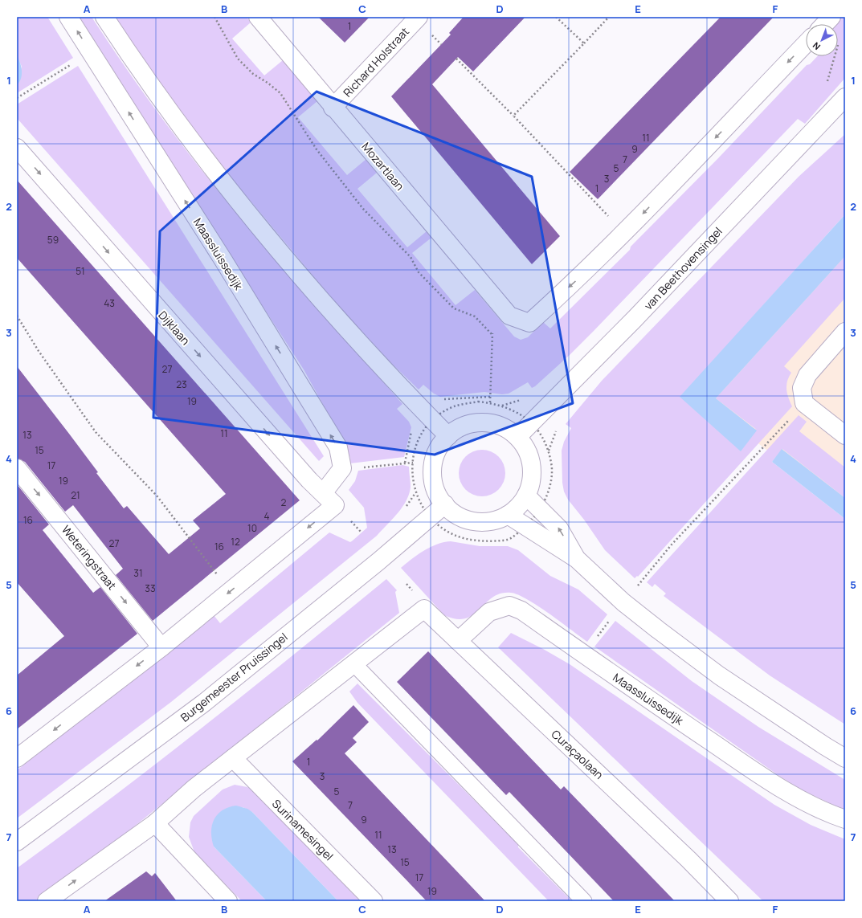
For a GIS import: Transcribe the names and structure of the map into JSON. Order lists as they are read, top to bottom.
{
  "streets": {
    "street": [
      "Richard Holstraat",
      "Mozartlaan",
      "Maassluissedijk",
      "van Beethovensingel",
      "Dijklaan",
      "Weteringstraat",
      "Burgemeester Pruissingel",
      "Curaçaolaan",
      "Surinamesingel"
    ]
  },
  "crossings": [
    ["Richard Holstraat", "Mozartlaan"],
    ["Maassluissedijk", "Dijklaan"],
    ["Maassluissedijk", "Curaçaolaan"],
    ["van Beethovensingel", "Burgemeester Pruissingel"]
  ],
  "one_way": ["Weteringstraat"],
  "house_numbers": [
    "1",
    "11",
    "9",
    "7",
    "5",
    "3",
    "1",
    "59",
    "51",
    "43",
    "27",
    "23",
    "19",
    "11",
    "13",
    "15",
    "17",
    "19",
    "21",
    "2",
    "4",
    "16",
    "10",
    "12",
    "27",
    "16",
    "31",
    "33",
    "1",
    "3",
    "5",
    "7",
    "9",
    "11",
    "13",
    "15",
    "17",
    "19"
  ],
  "north": "bottom left",
  "grid": {
    "columns": [
      "A",
      "B",
      "C",
      "D",
      "E",
      "F"
    ],
    "rows": [
      "1",
      "2",
      "3",
      "4",
      "5",
      "6",
      "7"
    ]
  }
}
